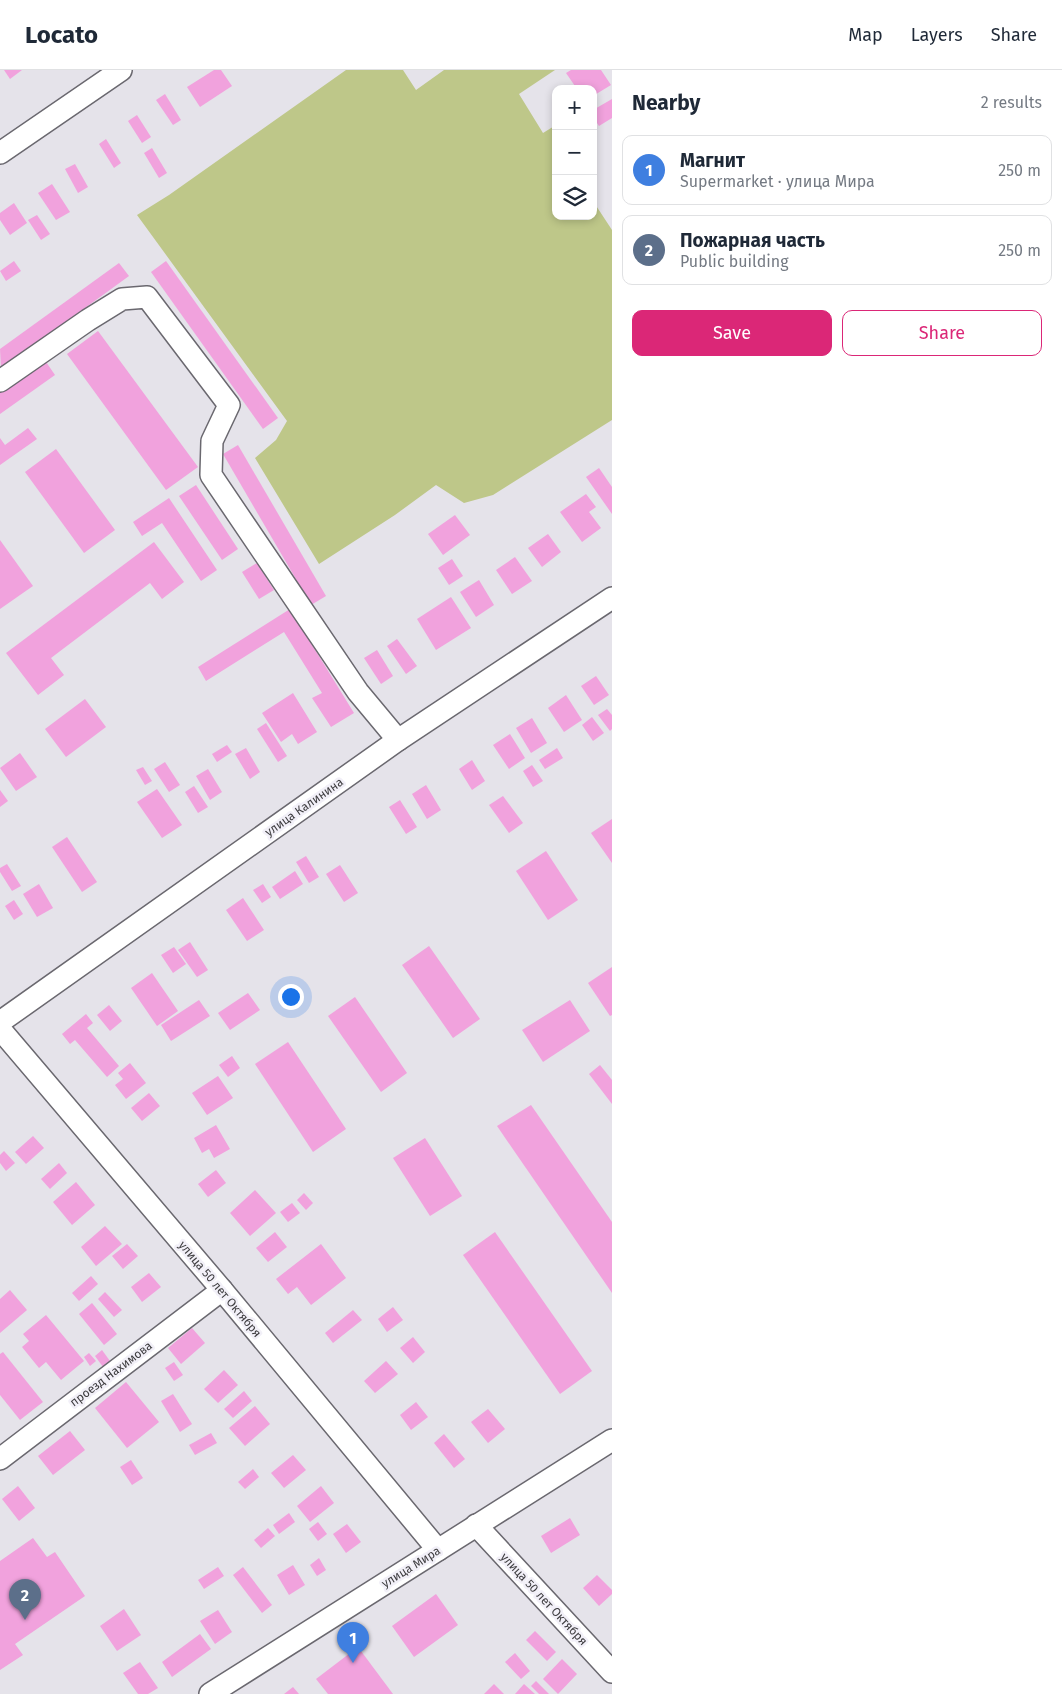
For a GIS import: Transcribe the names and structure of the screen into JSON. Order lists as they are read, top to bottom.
{
  "streets": {
    "street": [
      "улица Калинина",
      "улица 50 лет Октября",
      "проезд Нахимова",
      "улица Мира"
    ]
  },
  "crossings": [
    ["улица 50 лет Октября", "проезд Нахимова"],
    ["улица 50 лет Октября", "улица Мира"]
  ],
  "page": {
    "header": "Locato",
    "nav": ["Map", "Layers", "Share"],
    "heading": ["Nearby", "2 results"],
    "map_buttons": ["+", "−"],
    "list": [
      {
        "mark": "1",
        "name": "Магнит",
        "note": "Supermarket · улица Мира",
        "value": "250 m"
      },
      {
        "mark": "2",
        "name": "Пожарная часть",
        "note": "Public building",
        "value": "250 m"
      }
    ],
    "buttons": ["Save", "Share"],
    "pins": ["2", "1"]
  }
}
